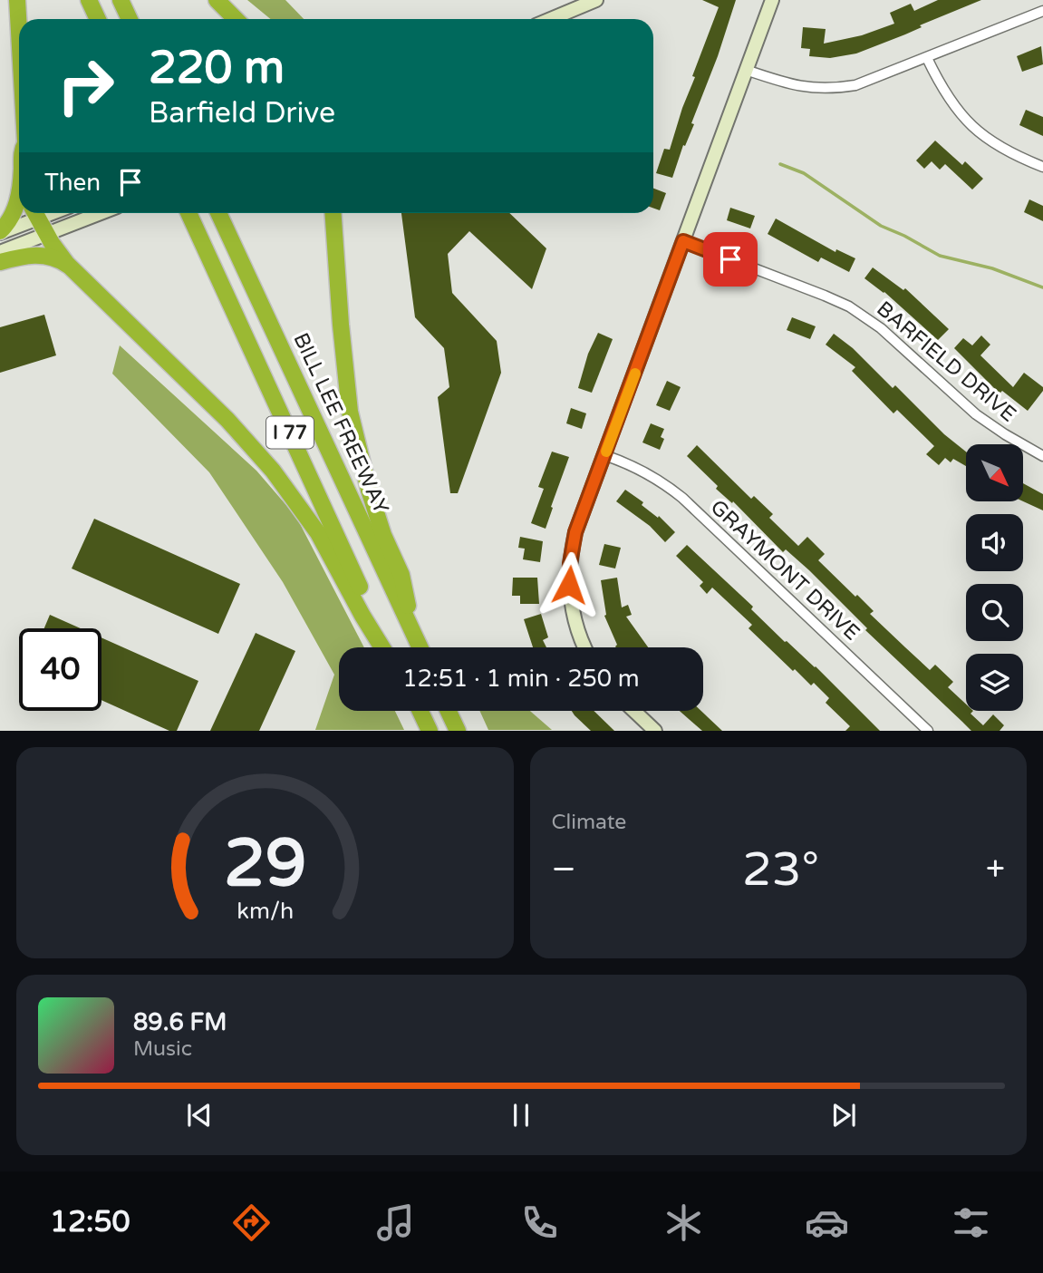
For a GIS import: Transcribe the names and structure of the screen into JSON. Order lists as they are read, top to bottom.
{
  "streets": {
    "highway": ["BILL LEE FREEWAY", "I 77"],
    "street": ["BARFIELD DRIVE", "GRAYMONT DRIVE"]
  },
  "north": "bottom right",
  "page": {
    "turn": ["220 m", "Barfield Drive"],
    "then": "Then",
    "limit": "40",
    "trip": "12:51 · 1 min · 250 m",
    "tile": "Climate",
    "heat": ["−", "23°", "+"],
    "song": ["89.6 FM", "Music"],
    "tabs": "12:50",
    "gauge": ["29", "km/h"]
  }
}
